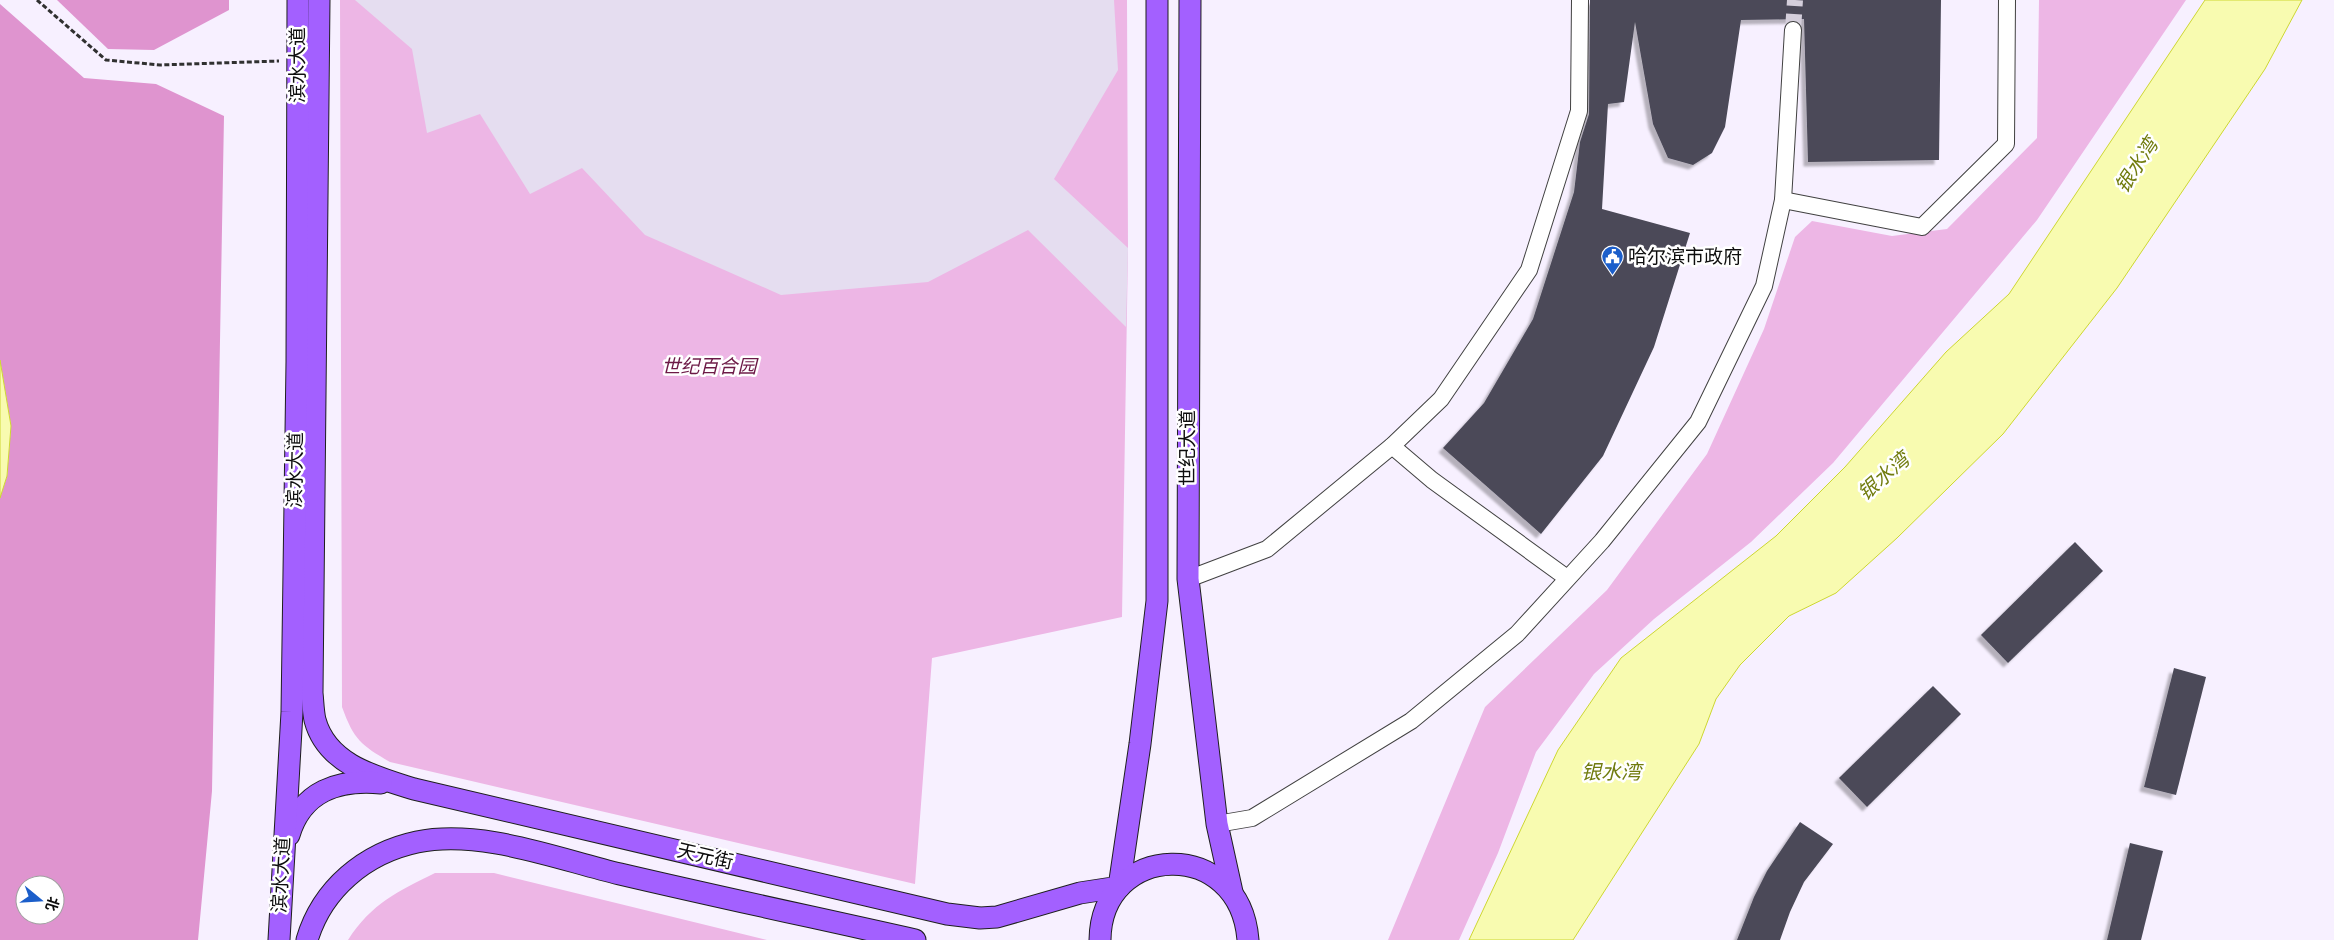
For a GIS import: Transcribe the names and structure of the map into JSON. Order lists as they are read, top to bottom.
{
  "streets": {
    "main road": ["滨水大道", "世纪大道", "天元街"]
  },
  "crossings": [
    ["滨水大道", "天元街"],
    ["世纪大道", "天元街"]
  ],
  "water": ["银水湾"],
  "parks": ["世纪百合园"],
  "places": {
    "public building": ["哈尔滨市政府"]
  },
  "north": "right"
}
